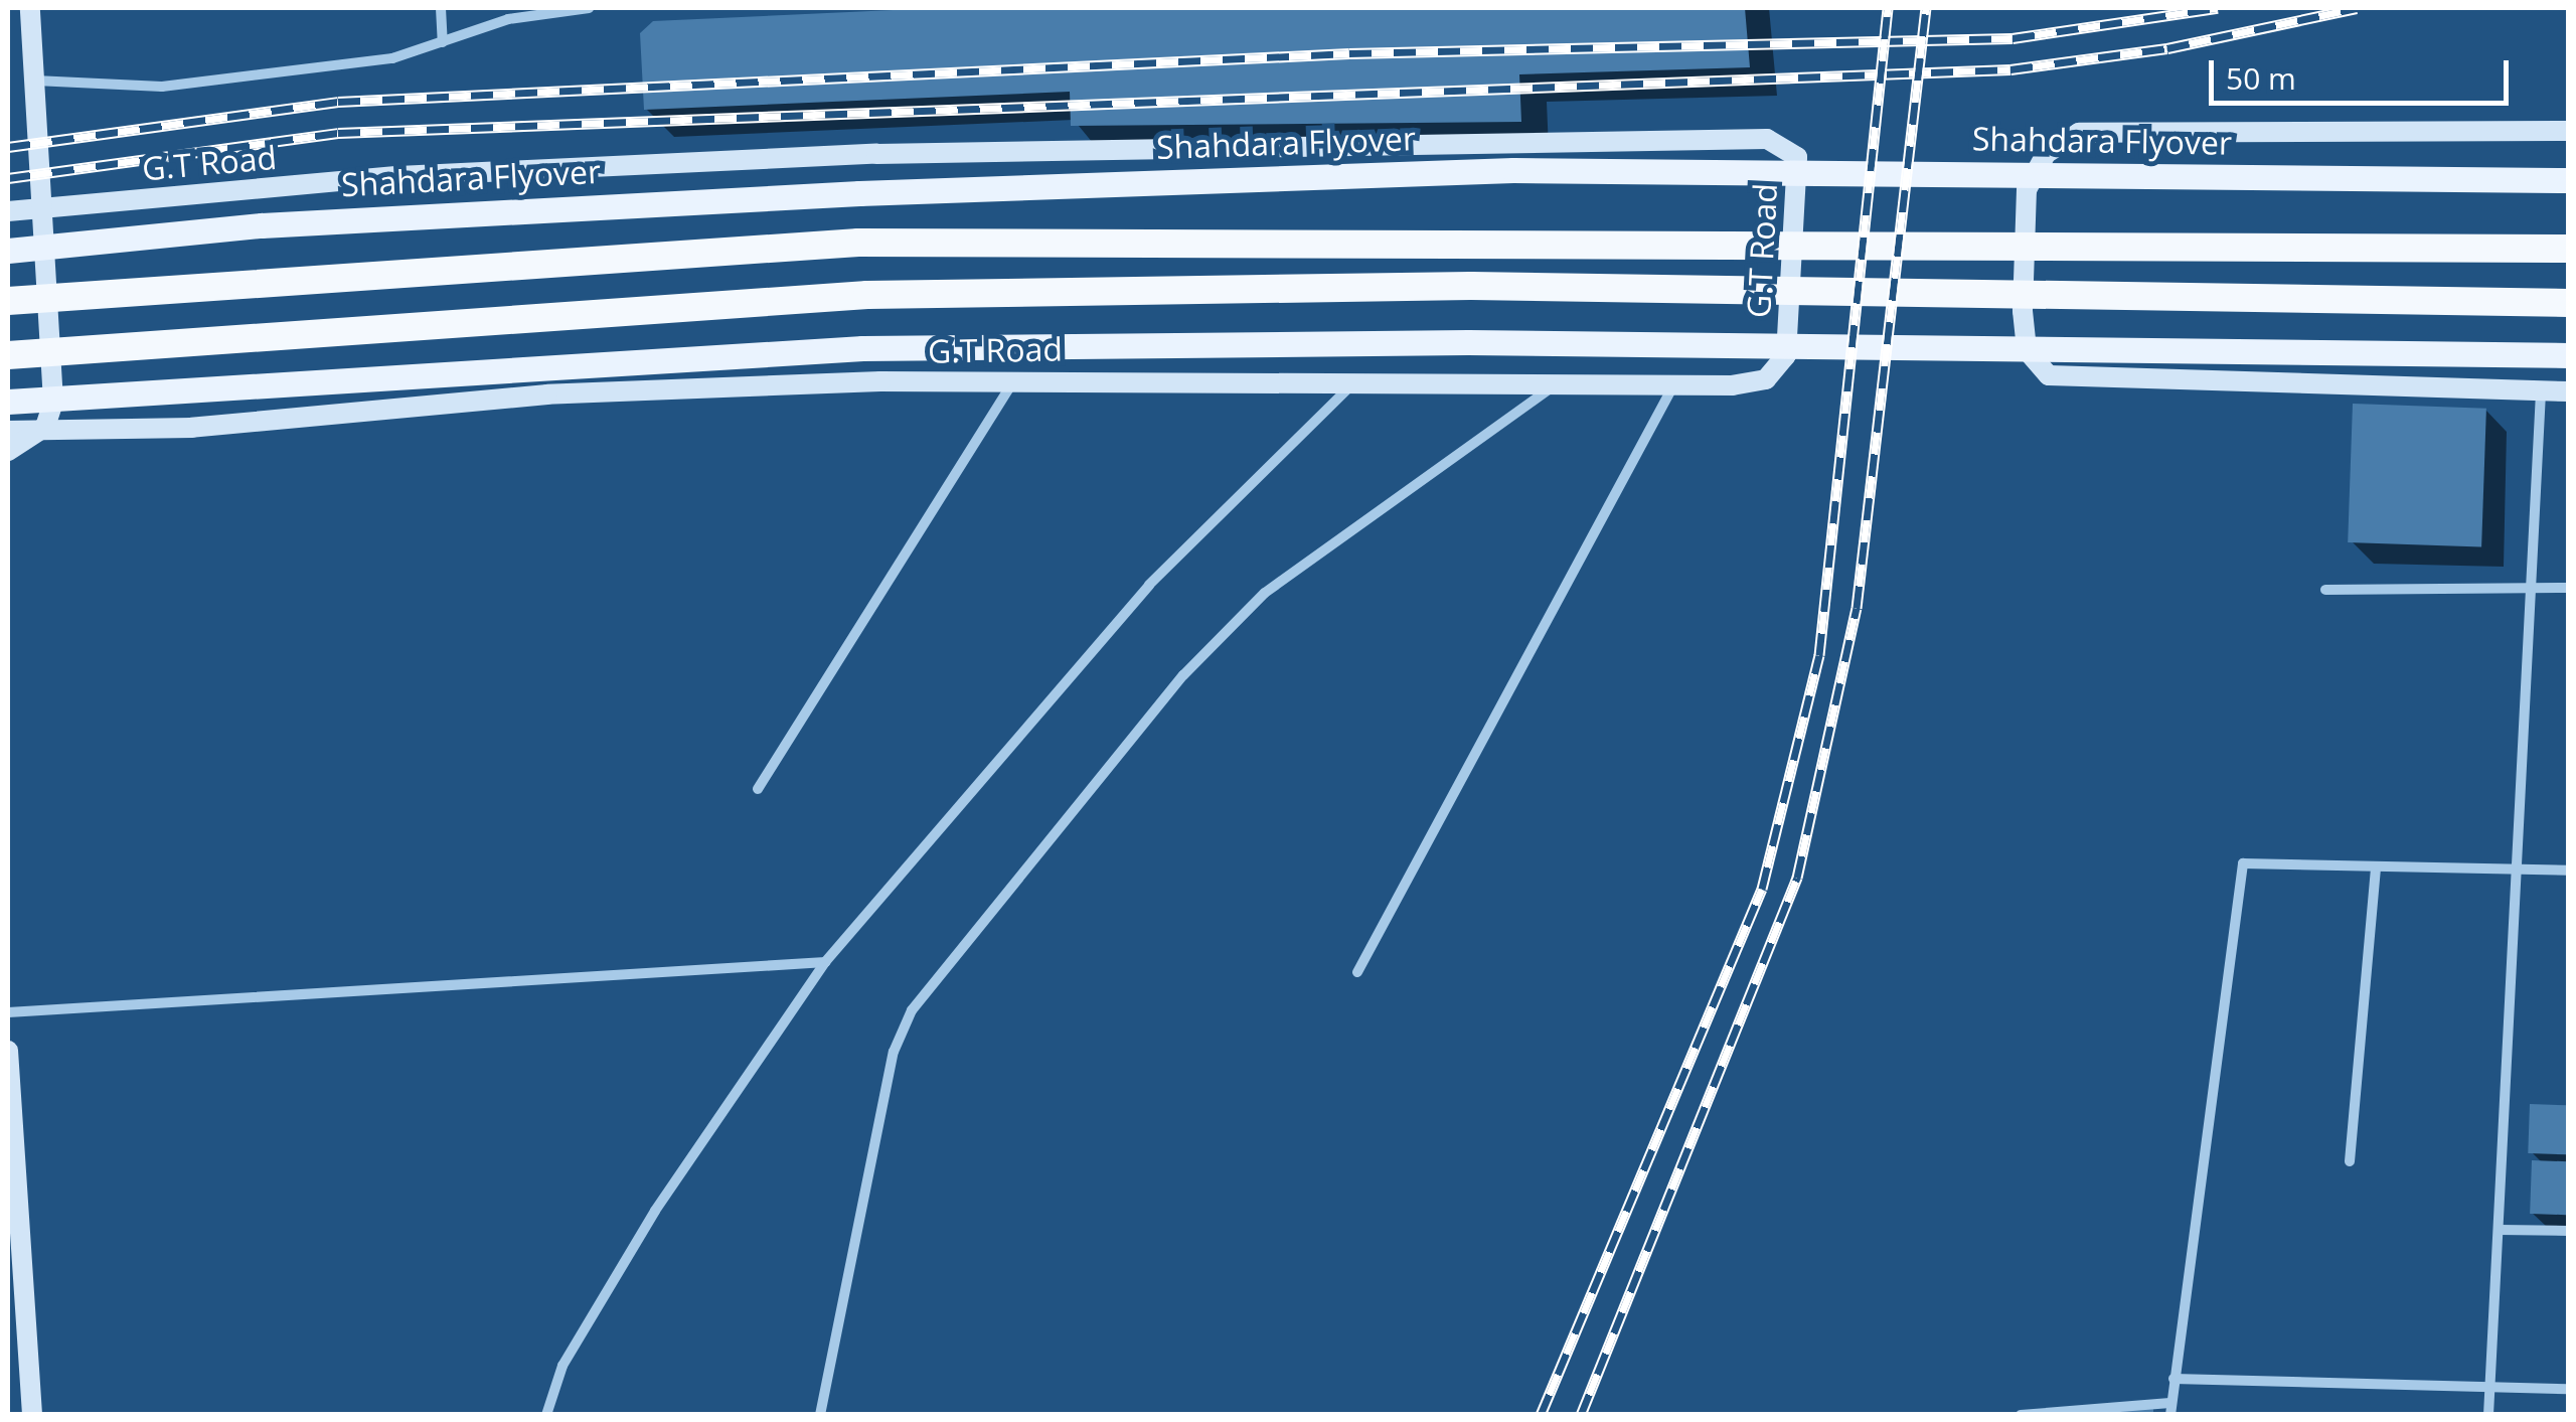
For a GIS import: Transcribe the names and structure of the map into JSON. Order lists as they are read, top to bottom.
{
  "streets": {
    "main road": ["Shahdara Flyover", "G.T Road"]
  },
  "scale_bar": "50 m"
}
